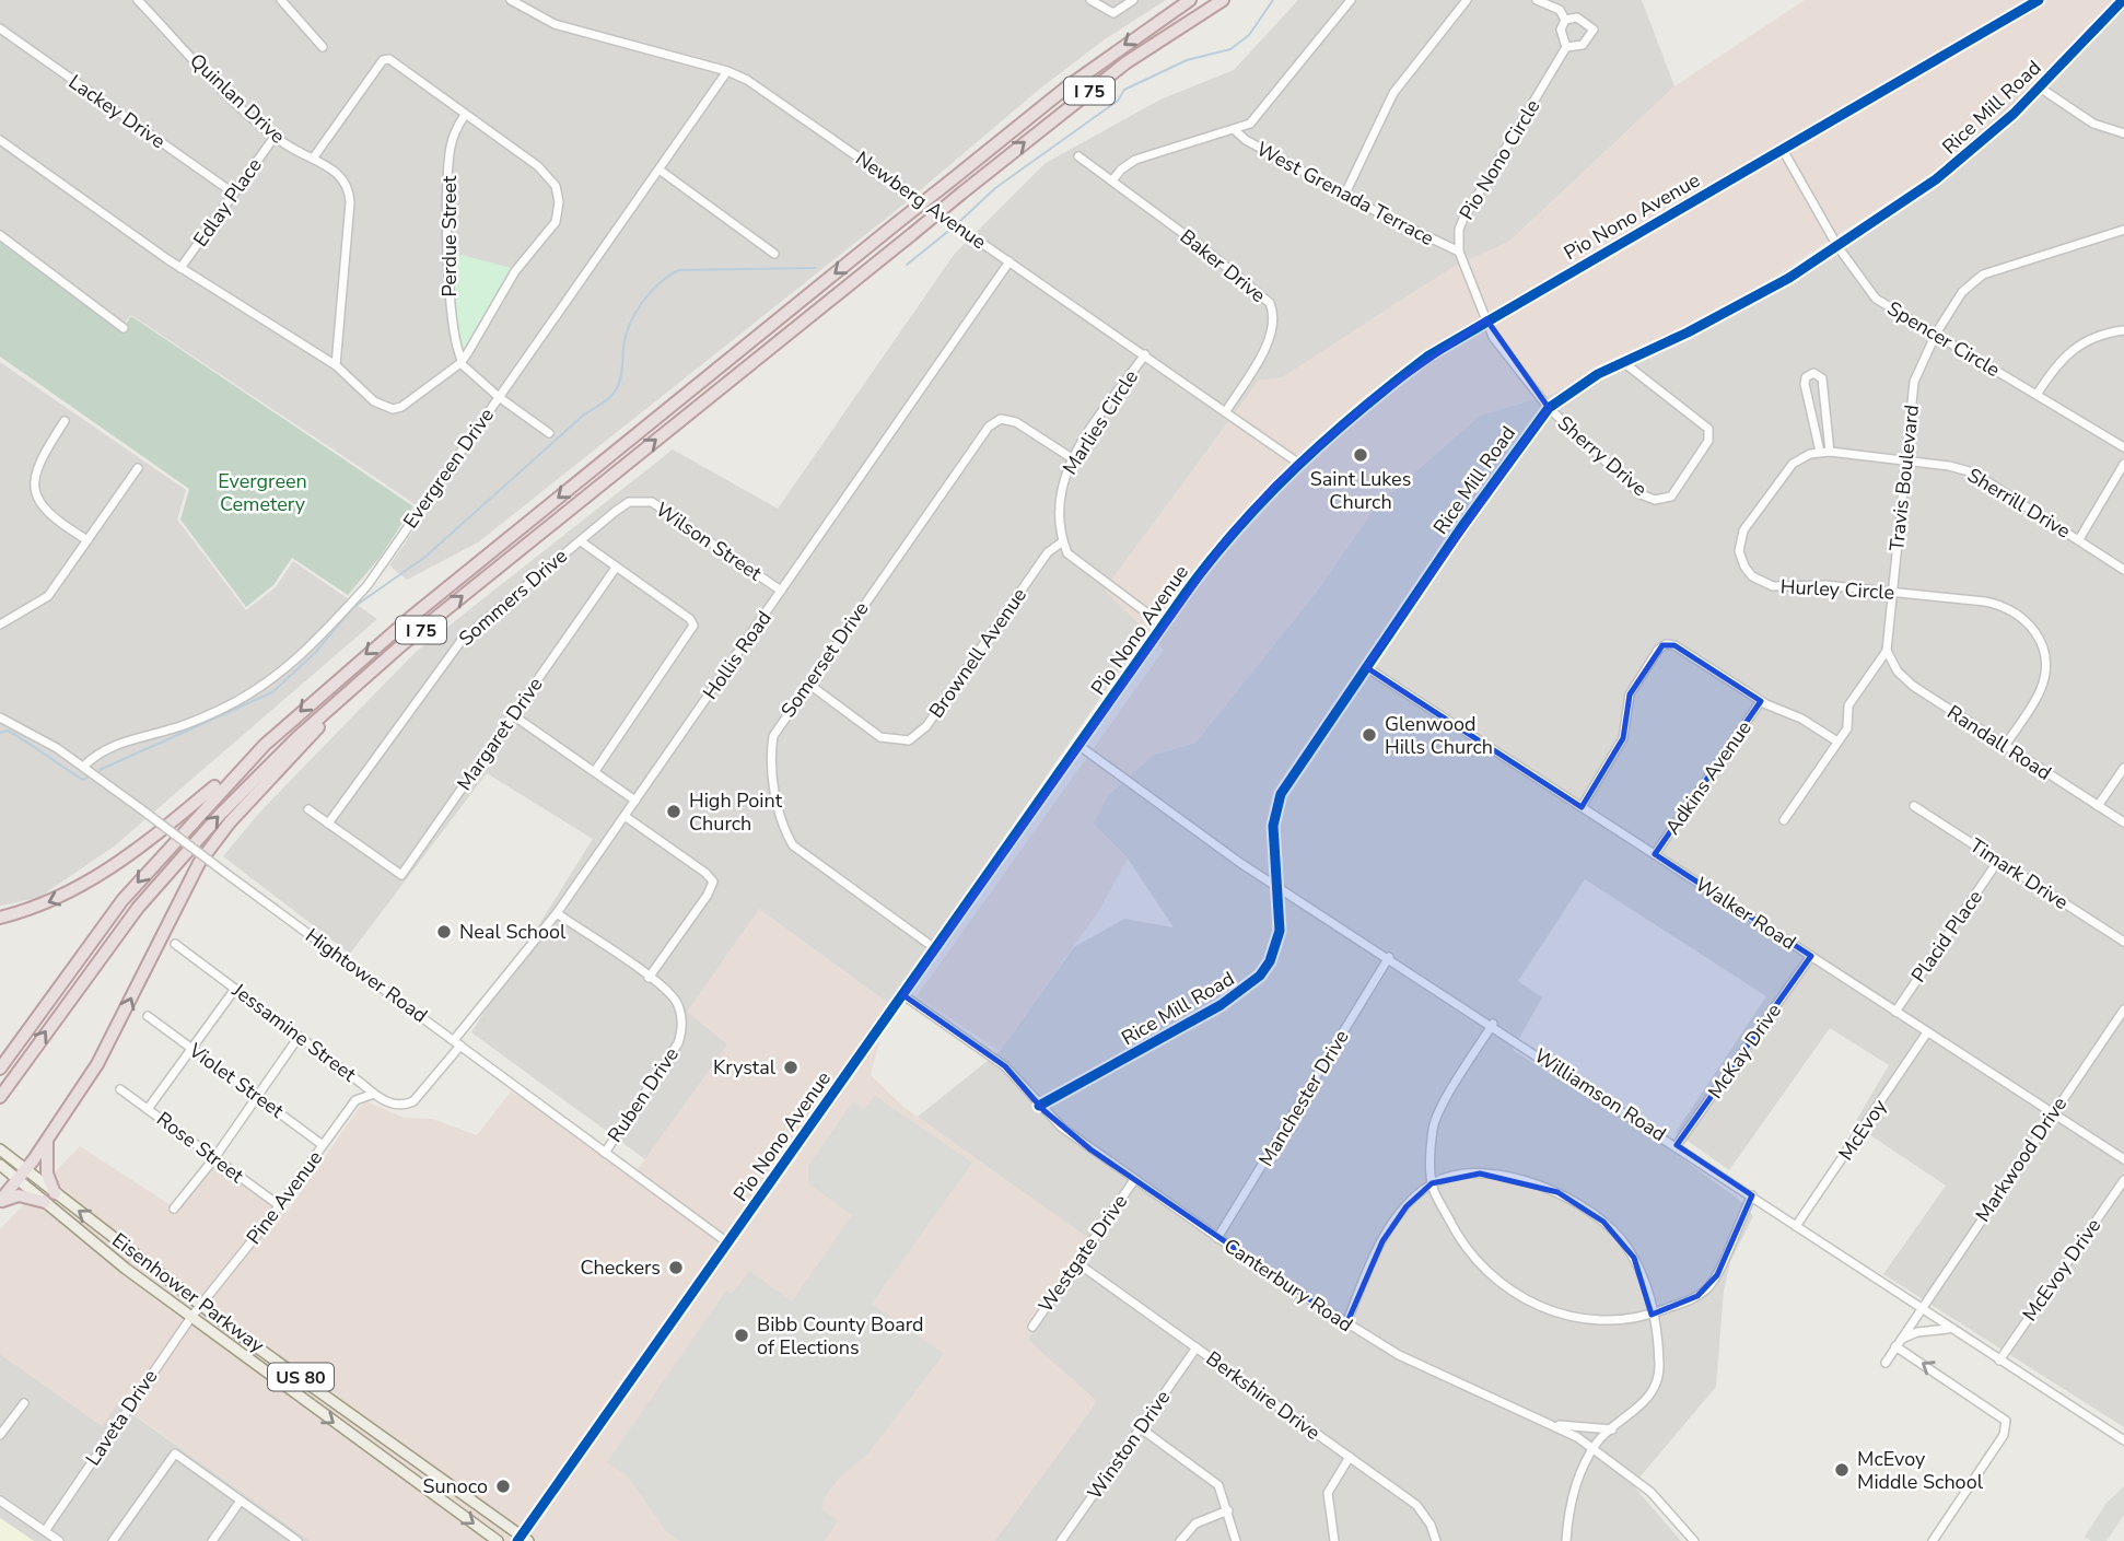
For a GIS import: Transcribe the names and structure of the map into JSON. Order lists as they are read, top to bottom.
{
  "streets": {
    "highway": ["I 75"],
    "main road": ["Pio Nono Avenue", "Eisenhower Parkway", "US 80"],
    "street": [
      "Quinlan Drive",
      "Rice Mill Road",
      "Lackey Drive",
      "Pio Nono Circle",
      "West Grenada Terrace",
      "Newberg Avenue",
      "Edlay Place",
      "Perdue Street",
      "Baker Drive",
      "Spencer Circle",
      "Marlies Circle",
      "Sherry Drive",
      "Evergreen Drive",
      "Travis Boulevard",
      "Sherrill Drive",
      "Wilson Street",
      "Hurley Circle",
      "Sommers Drive",
      "Brownell Avenue",
      "Hollis Road",
      "Somerset Drive",
      "Margaret Drive",
      "Randall Road",
      "Adkins Avenue",
      "Timark Drive",
      "Walker Road",
      "Placid Place",
      "Hightower Road",
      "Jessamine Street",
      "McKay Drive",
      "Violet Street",
      "Ruben Drive",
      "Williamson Road",
      "Manchester Drive",
      "McEvoy",
      "Rose Street",
      "Markwood Drive",
      "Pine Avenue",
      "Westgate Drive",
      "McEvoy Drive",
      "Canterbury Road",
      "Berkshire Drive",
      "Laveta Drive",
      "Winston Drive"
    ]
  },
  "crossings": [
    ["Quinlan Drive", "Edlay Place"],
    ["Rice Mill Road", "Spencer Circle"],
    ["Rice Mill Road", "Sherry Drive"],
    ["Rice Mill Road", "Walker Road"],
    ["Rice Mill Road", "Williamson Road"],
    ["Rice Mill Road", "Canterbury Road"],
    ["Lackey Drive", "Edlay Place"],
    ["Pio Nono Circle", "West Grenada Terrace"],
    ["Newberg Avenue", "Pio Nono Avenue"],
    ["Newberg Avenue", "Baker Drive"],
    ["Newberg Avenue", "Marlies Circle"],
    ["Newberg Avenue", "Evergreen Drive"],
    ["Newberg Avenue", "Hollis Road"],
    ["Pio Nono Avenue", "Spencer Circle"],
    ["Pio Nono Avenue", "Sherry Drive"],
    ["Pio Nono Avenue", "Somerset Drive"],
    ["Pio Nono Avenue", "Hightower Road"],
    ["Pio Nono Avenue", "Williamson Road"],
    ["Pio Nono Avenue", "Canterbury Road"],
    ["Pio Nono Avenue", "Eisenhower Parkway"],
    ["Spencer Circle", "Travis Boulevard"],
    ["Marlies Circle", "Brownell Avenue"],
    ["Marlies Circle", "Somerset Drive"],
    ["Evergreen Drive", "Hightower Road"],
    ["Travis Boulevard", "Sherrill Drive"],
    ["Travis Boulevard", "Hurley Circle"],
    ["Travis Boulevard", "Randall Road"],
    ["Sherrill Drive", "Hurley Circle"],
    ["Wilson Street", "Sommers Drive"],
    ["Wilson Street", "Hollis Road"],
    ["Hurley Circle", "Randall Road"],
    ["Sommers Drive", "Margaret Drive"],
    ["Brownell Avenue", "Somerset Drive"],
    ["Hollis Road", "Hightower Road"],
    ["Hollis Road", "Jessamine Street"],
    ["Hollis Road", "Ruben Drive"],
    ["Adkins Avenue", "Walker Road"],
    ["Timark Drive", "Placid Place"],
    ["Walker Road", "Placid Place"],
    ["Walker Road", "McKay Drive"],
    ["Walker Road", "McEvoy"],
    ["Walker Road", "Markwood Drive"],
    ["Hightower Road", "Ruben Drive"],
    ["Jessamine Street", "Pine Avenue"],
    ["McKay Drive", "Williamson Road"],
    ["Violet Street", "Pine Avenue"],
    ["Williamson Road", "Manchester Drive"],
    ["Williamson Road", "McEvoy"],
    ["Williamson Road", "Markwood Drive"],
    ["Williamson Road", "McEvoy Drive"],
    ["Manchester Drive", "Canterbury Road"],
    ["Rose Street", "Pine Avenue"],
    ["Pine Avenue", "Eisenhower Parkway"],
    ["Pine Avenue", "Laveta Drive"],
    ["Westgate Drive", "Canterbury Road"],
    ["Westgate Drive", "Berkshire Drive"],
    ["Eisenhower Parkway", "Laveta Drive"],
    ["Berkshire Drive", "Winston Drive"]
  ],
  "parks": ["Evergreen Cemetery"],
  "places": [
    "Saint Lukes Church",
    "Glenwood Hills Church",
    "High Point Church",
    "Neal School",
    "Krystal",
    "Checkers",
    "Bibb County Board of Elections",
    "McEvoy Middle School",
    "Sunoco"
  ]
}
